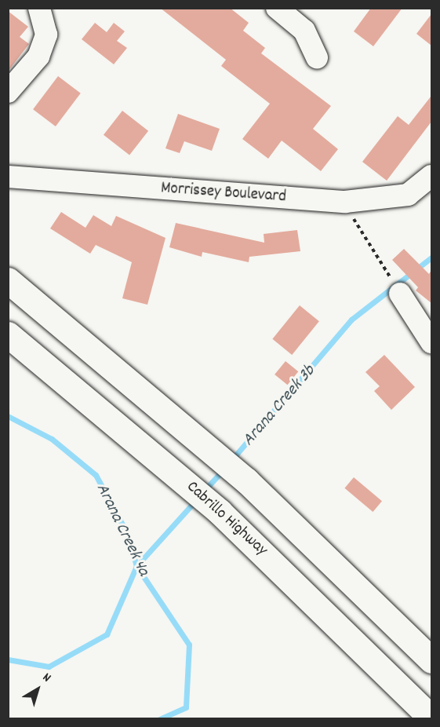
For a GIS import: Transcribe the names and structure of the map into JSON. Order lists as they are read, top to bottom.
{
  "streets": {
    "highway": ["Cabrillo Highway"],
    "street": ["Morrissey Boulevard"]
  },
  "water": ["Arana Creek 3b", "Arana Creek 4a"],
  "north": "top right"
}
